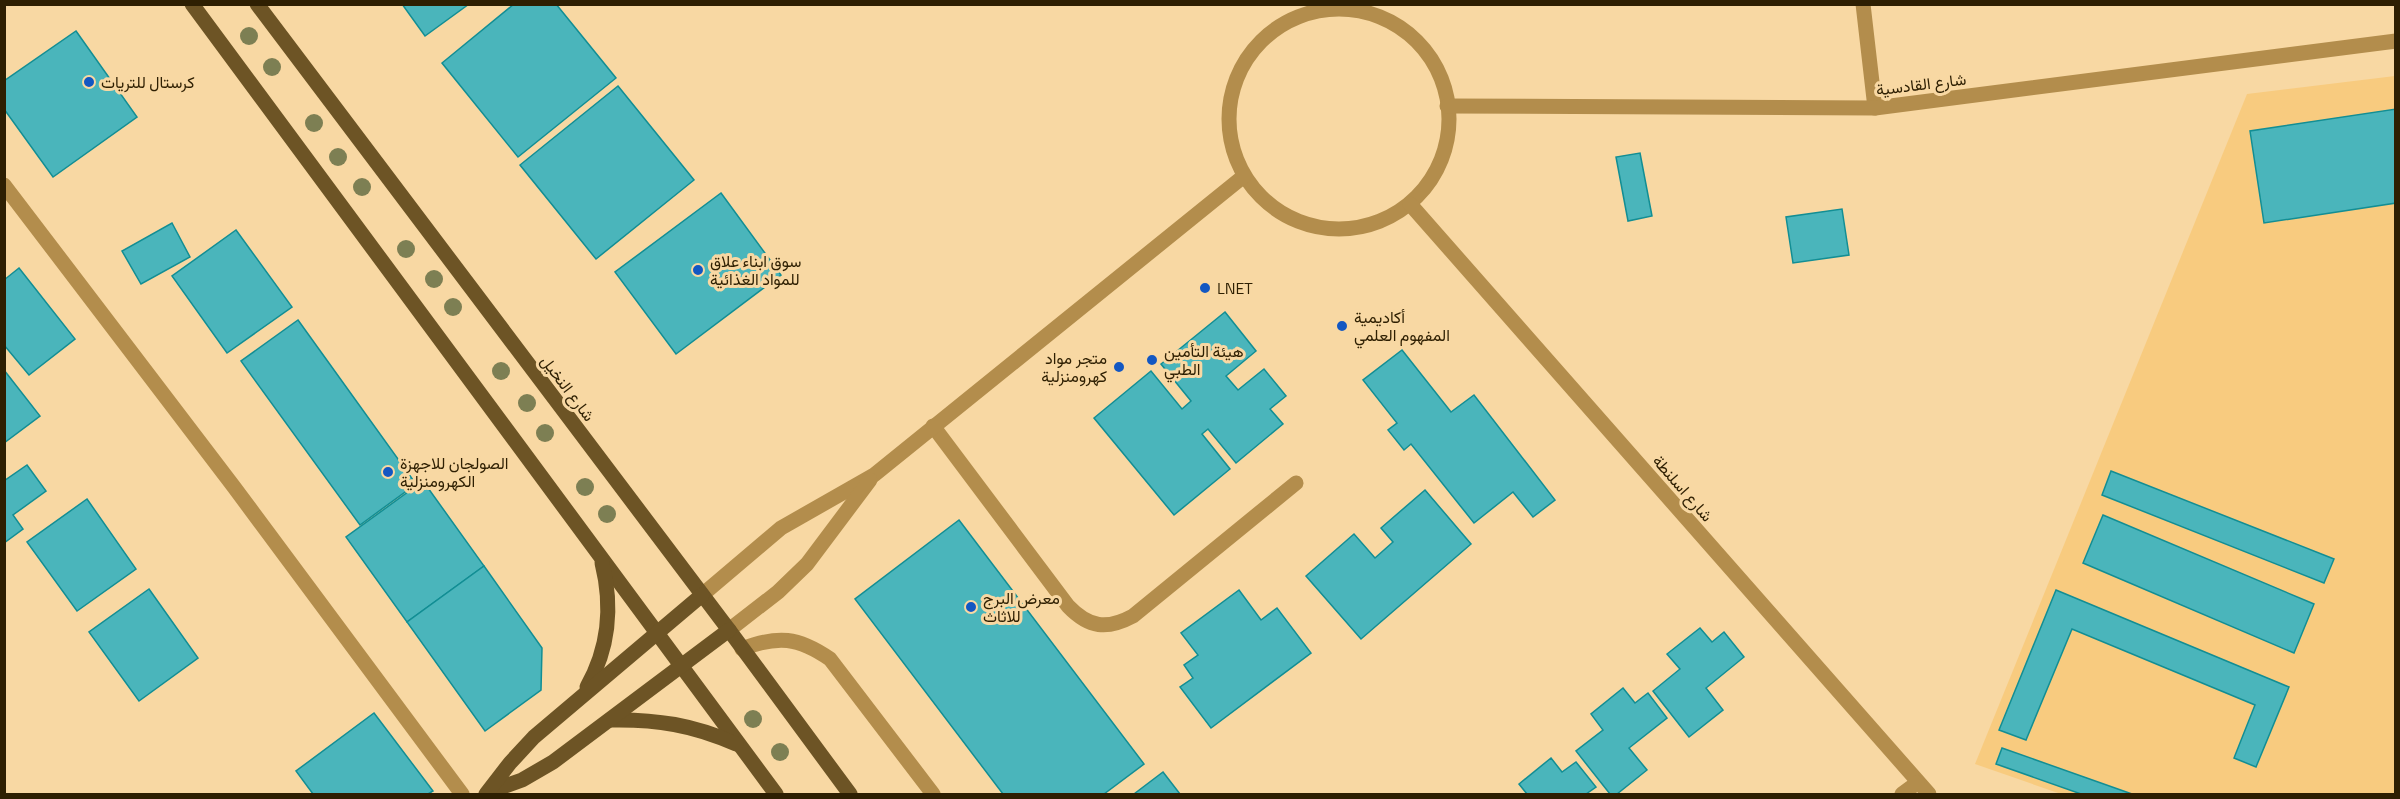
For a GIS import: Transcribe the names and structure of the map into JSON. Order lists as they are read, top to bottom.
{
  "streets": {
    "main road": ["شارع النخيل"],
    "street": ["شارع القادسية", "شارع اسلنطة"]
  },
  "places": [
    "كرستال للتريات",
    "سوق ابناء علاق للمواد الغذائية",
    "LNET",
    "أكاديمية المفهوم العلمي",
    "هيئة التأمين الطبي",
    "متجر مواد كهرومنزلية",
    "الصولجان للاجهزة الكهرومنزلية",
    "معرض البرج للاثاث"
  ]
}
